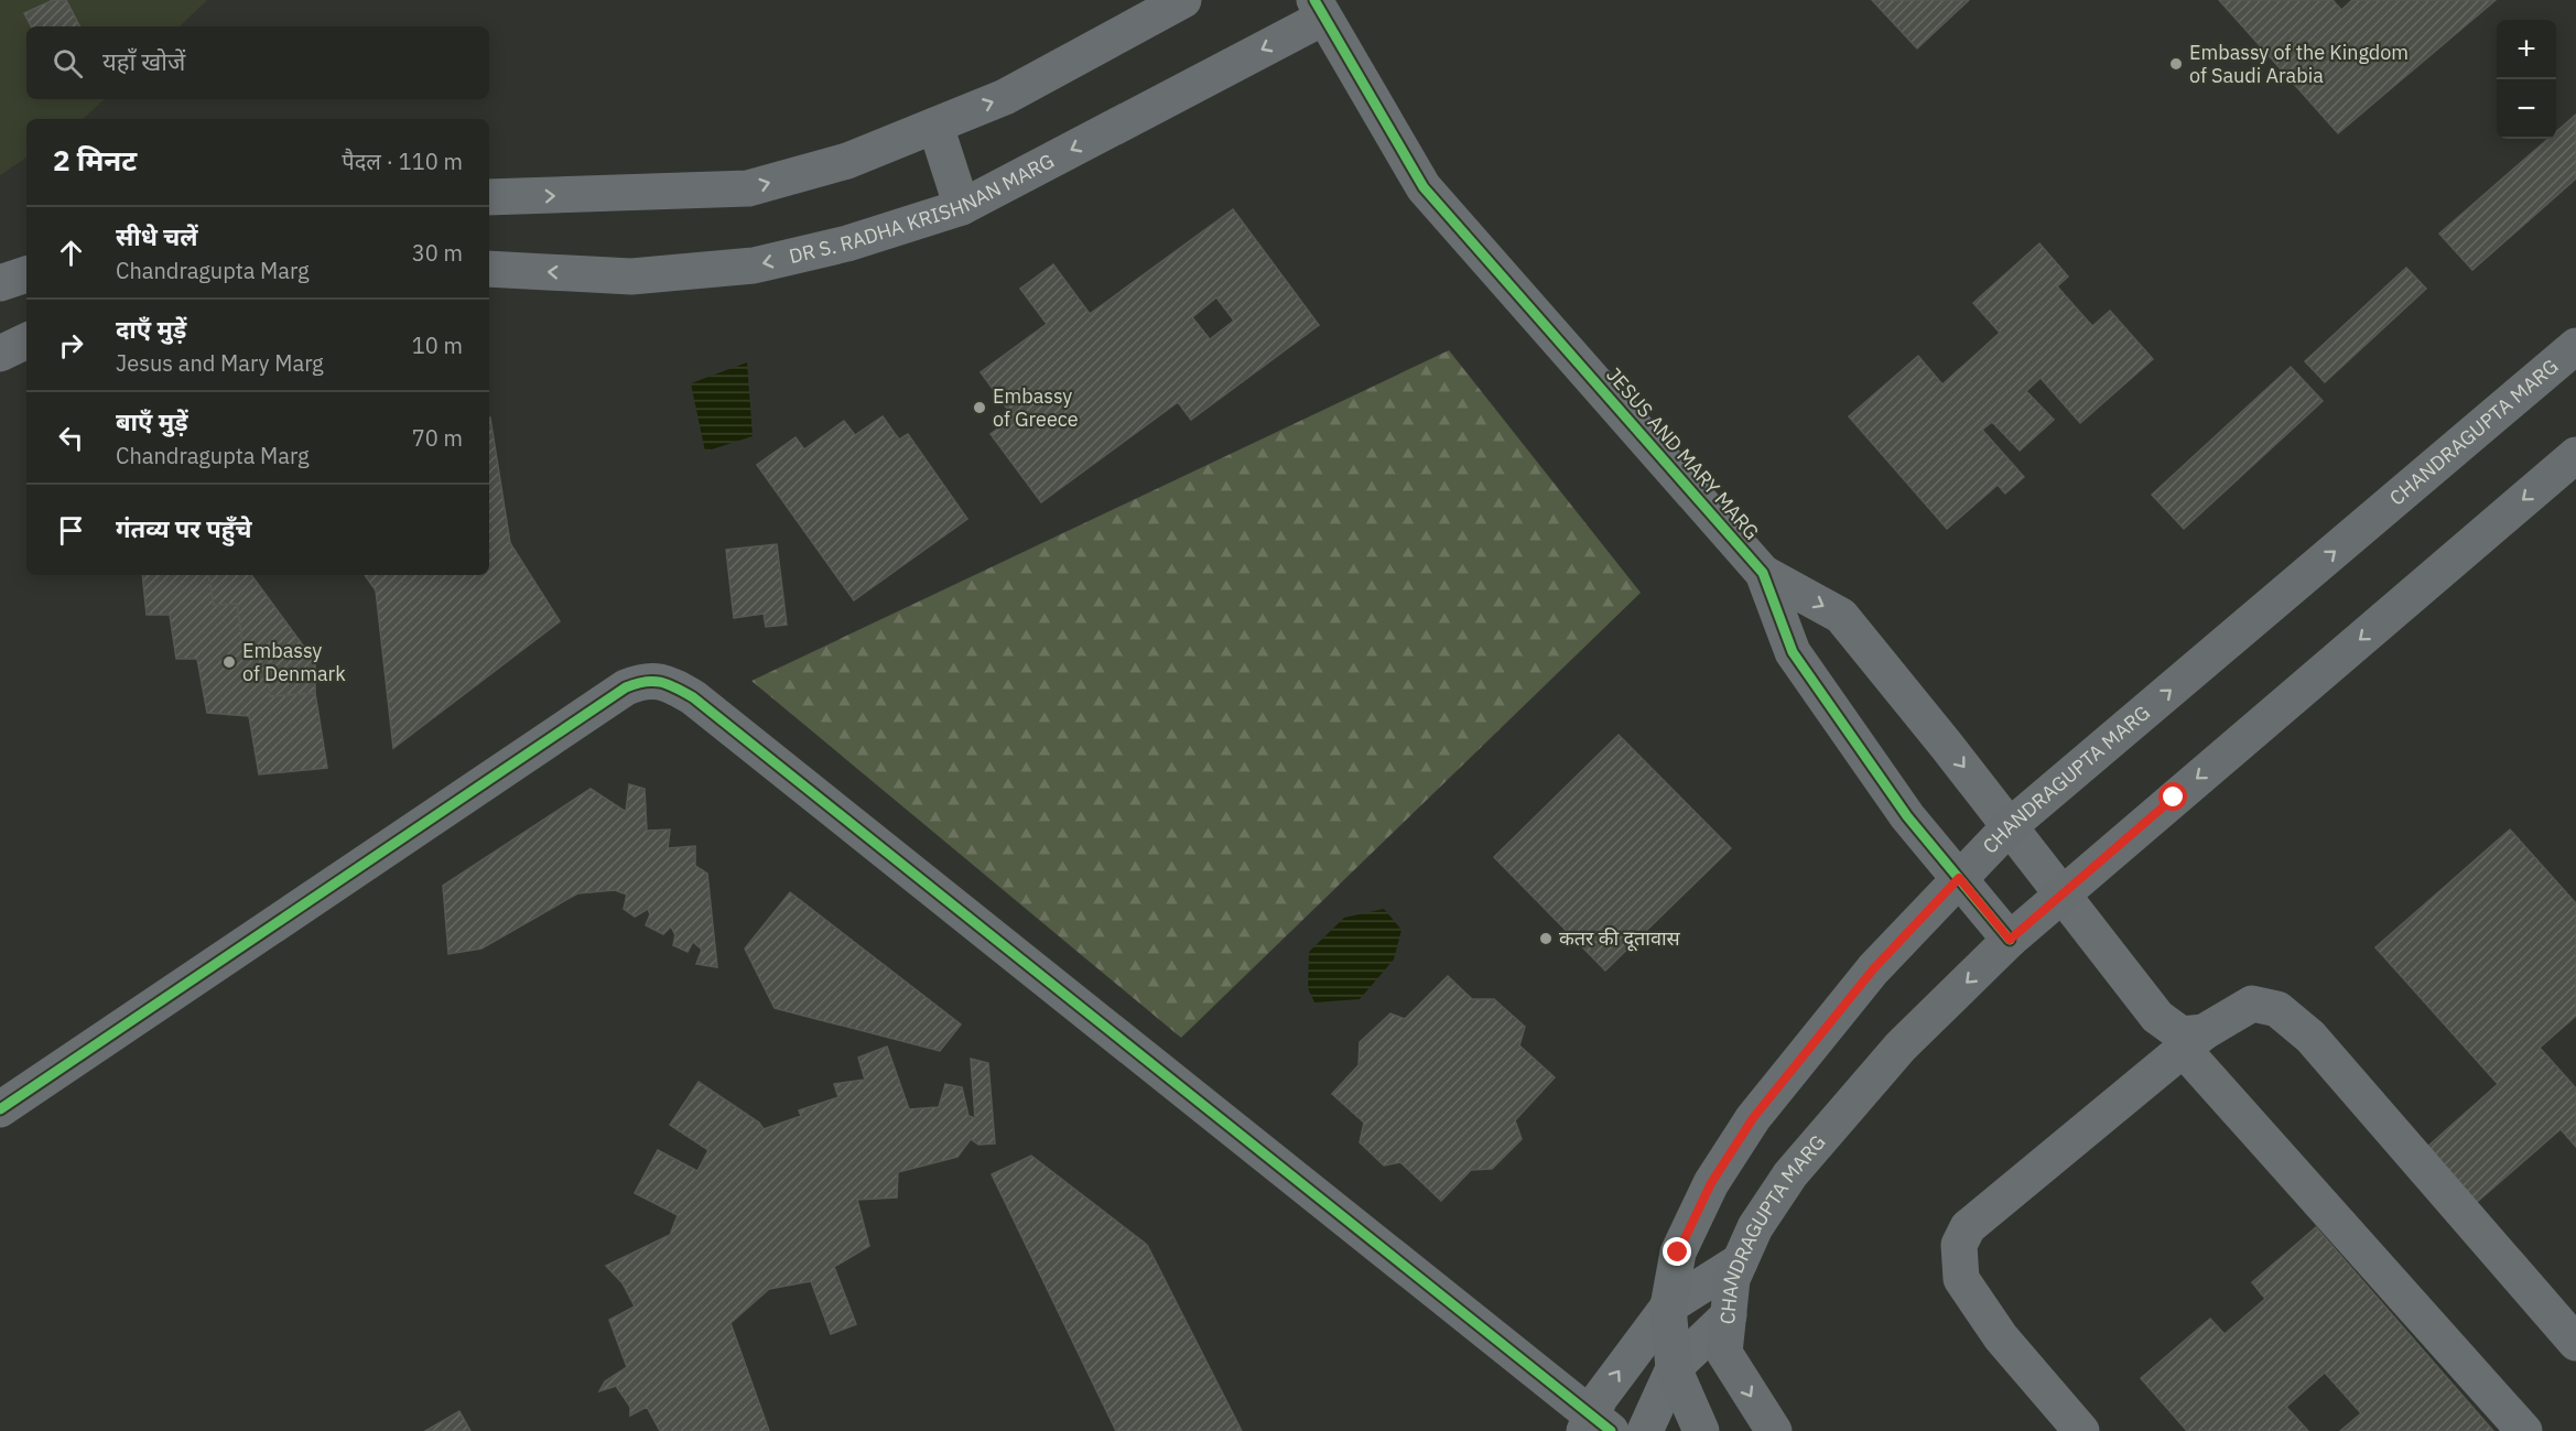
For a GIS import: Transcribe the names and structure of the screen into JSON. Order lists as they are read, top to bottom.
{
  "streets": {
    "main road": ["CHANDRAGUPTA MARG"],
    "street": ["DR S. RADHA KRISHNAN MARG", "JESUS AND MARY MARG"]
  },
  "crossings": [
    ["DR S. RADHA KRISHNAN MARG", "JESUS AND MARY MARG"],
    ["CHANDRAGUPTA MARG", "JESUS AND MARY MARG"]
  ],
  "places": [
    "Embassy of the Kingdom of Saudi Arabia",
    "Embassy of Greece",
    "Embassy of Denmark",
    "कतर की दूतावास"
  ],
  "page": {
    "map_buttons": ["+", "−"],
    "search": "यहाँ खोजें",
    "heading": ["2 मिनट", "पैदल · 110 m"],
    "list": [
      ["सीधे चलें", "Chandragupta Marg", "30 m"],
      ["दाएँ मुड़ें", "Jesus and Mary Marg", "10 m"],
      ["बाएँ मुड़ें", "Chandragupta Marg", "70 m"],
      "गंतव्य पर पहुँचे"
    ]
  }
}
